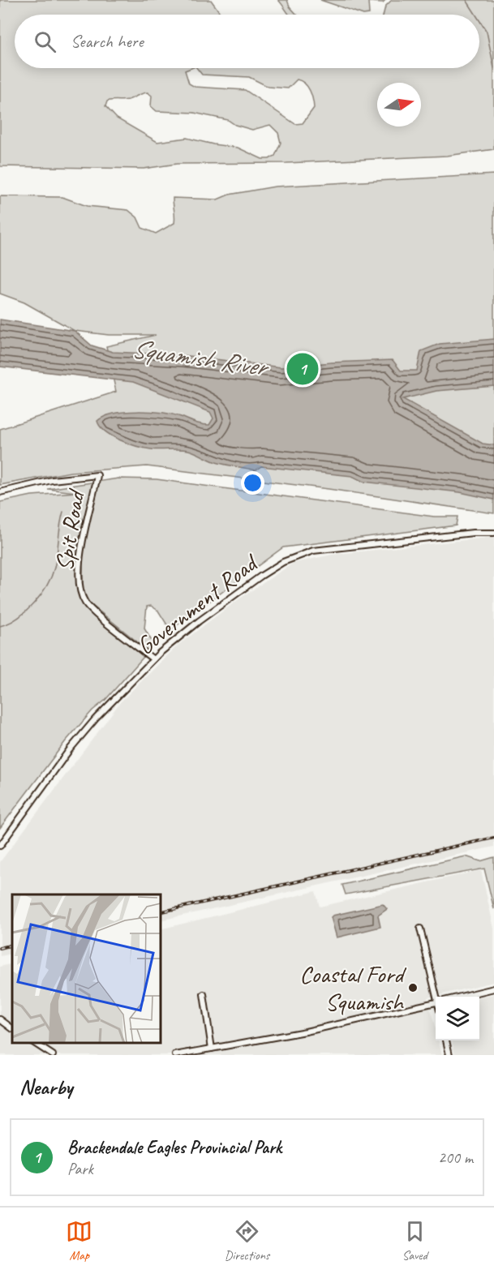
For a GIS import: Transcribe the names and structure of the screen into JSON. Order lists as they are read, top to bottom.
{
  "streets": {
    "street": ["Spit Road", "Government Road"]
  },
  "crossings": [
    ["Spit Road", "Government Road"]
  ],
  "water": ["Squamish River"],
  "places": ["Coastal Ford Squamish"],
  "north": "right",
  "page": {
    "search": "Search here",
    "pins": "1",
    "heading": "Nearby",
    "list": [
      {
        "mark": "1",
        "name": "Brackendale Eagles Provincial Park",
        "note": "Park",
        "value": "200 m"
      }
    ],
    "nav": ["Map", "Directions", "Saved"]
  }
}
